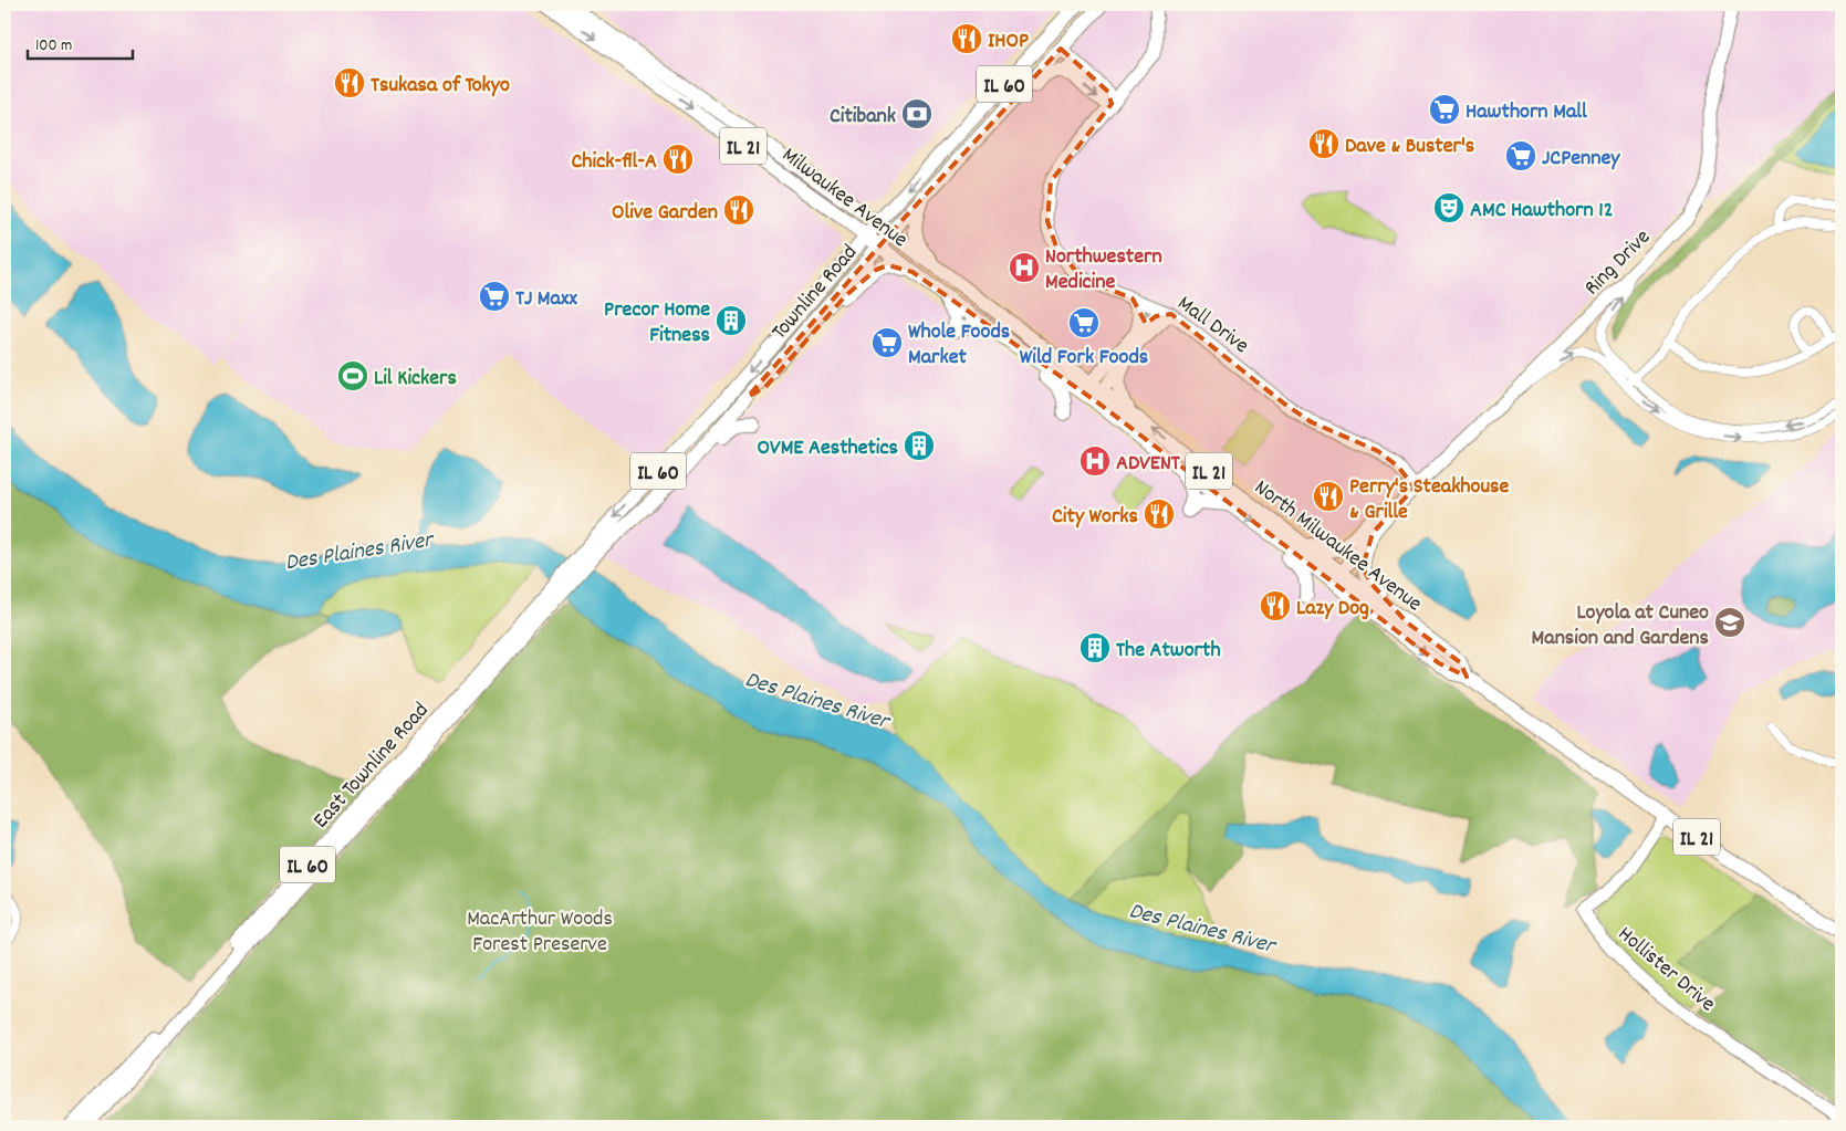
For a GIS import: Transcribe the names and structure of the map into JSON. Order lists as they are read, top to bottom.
{
  "streets": {
    "main road": [
      "IL 60",
      "IL 21",
      "Milwaukee Avenue",
      "Townline Road",
      "North Milwaukee Avenue",
      "East Townline Road"
    ],
    "street": ["Ring Drive", "Mall Drive", "Hollister Drive"]
  },
  "crossings": [
    ["Milwaukee Avenue", "Townline Road"],
    ["Milwaukee Avenue", "North Milwaukee Avenue"],
    ["Ring Drive", "Mall Drive"],
    ["Ring Drive", "North Milwaukee Avenue"],
    ["Townline Road", "East Townline Road"],
    ["North Milwaukee Avenue", "Hollister Drive"]
  ],
  "water": ["Des Plaines River"],
  "parks": ["MacArthur Woods Forest Preserve"],
  "places": {
    "restaurant": [
      "IHOP",
      "Tsukasa of Tokyo",
      "Dave & Buster's",
      "Chick-fil-A",
      "Olive Garden",
      "Perry's Steakhouse & Grille",
      "City Works",
      "Lazy Dog"
    ],
    "supermarket": [
      "Hawthorn Mall",
      "JCPenney",
      "TJ Maxx",
      "Wild Fork Foods",
      "Whole Foods Market"
    ],
    "bank": ["Citibank"],
    "theatre": ["AMC Hawthorn 12"],
    "hospital": ["Northwestern Medicine", "ADVENT"],
    "building": ["Precor Home Fitness", "OVME Aesthetics", "The Atworth"],
    "sports": ["Lil Kickers"],
    "school or university": ["Loyola at Cuneo Mansion and Gardens"]
  },
  "scale_bar": "100 m"
}
